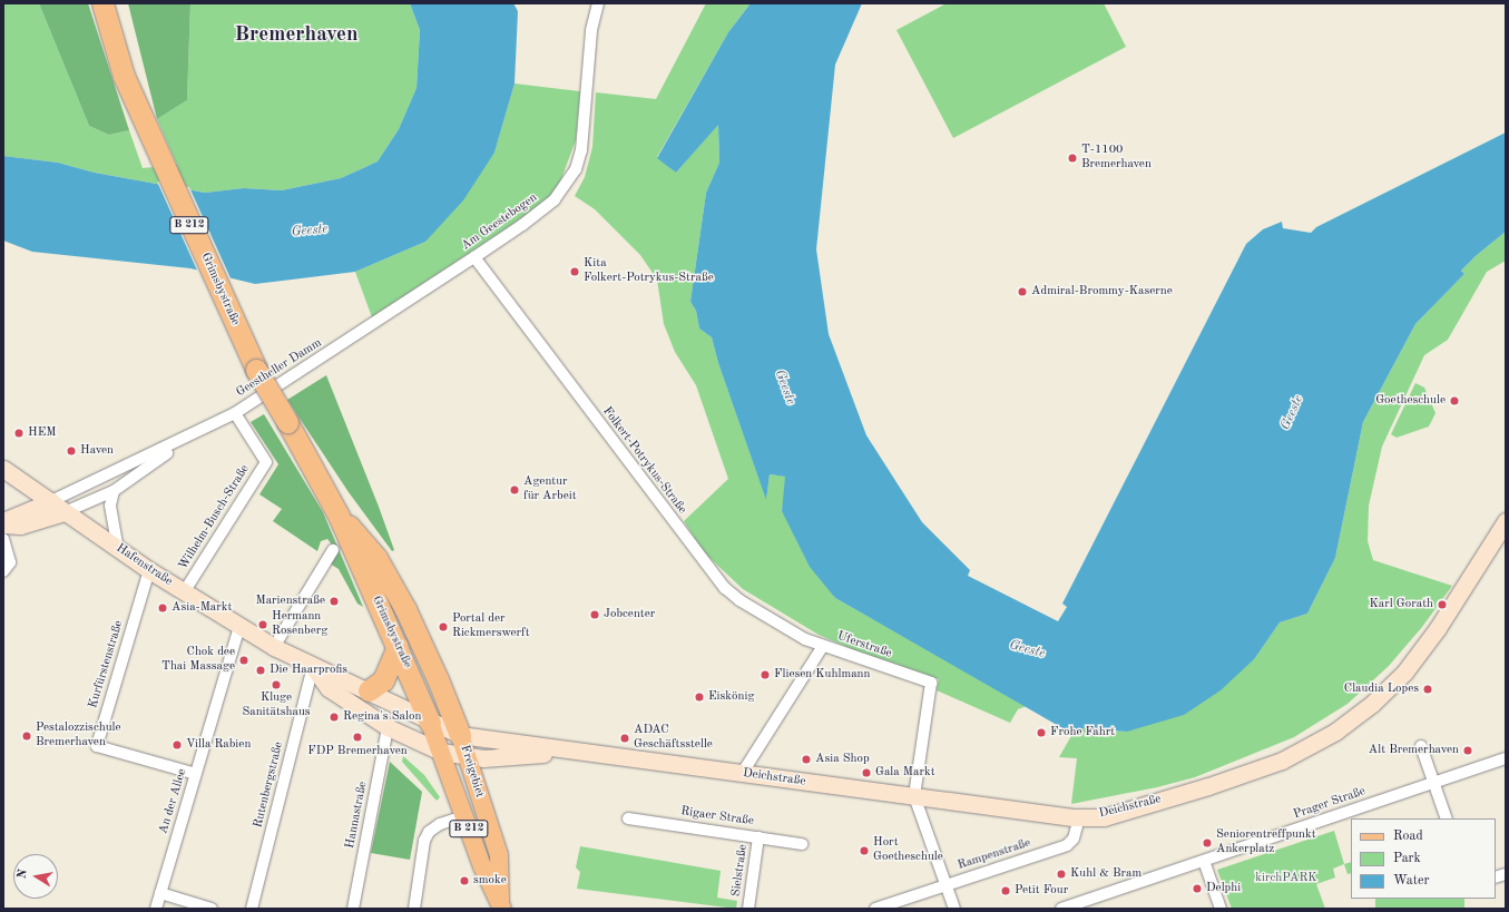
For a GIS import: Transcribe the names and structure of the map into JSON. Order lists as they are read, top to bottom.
{
  "streets": {
    "highway": ["B 212", "Grimsbystraße"],
    "main road": ["Hafenstraße", "Freigebiet", "Deichstraße"],
    "street": [
      "Am Geestebogen",
      "Geestheller Damm",
      "Folkert-Potrykus-Straße",
      "Wilhelm-Busch-Straße",
      "Uferstraße",
      "Kurfürstenstraße",
      "Rutenbergstraße",
      "An der Allee",
      "Prager Straße",
      "Hannastraße",
      "Rigaer Straße",
      "Rampenstraße",
      "Sielstraße"
    ]
  },
  "crossings": [
    ["Am Geestebogen", "Geestheller Damm"],
    ["Am Geestebogen", "Folkert-Potrykus-Straße"],
    ["B 212", "Grimsbystraße"],
    ["B 212", "Hafenstraße"],
    ["B 212", "Freigebiet"],
    ["B 212", "Deichstraße"],
    ["Grimsbystraße", "Hafenstraße"],
    ["Grimsbystraße", "Freigebiet"],
    ["Grimsbystraße", "Deichstraße"],
    ["Geestheller Damm", "Wilhelm-Busch-Straße"],
    ["Geestheller Damm", "Hafenstraße"],
    ["Folkert-Potrykus-Straße", "Uferstraße"],
    ["Wilhelm-Busch-Straße", "Hafenstraße"],
    ["Hafenstraße", "Kurfürstenstraße"],
    ["Hafenstraße", "Freigebiet"],
    ["Hafenstraße", "Deichstraße"],
    ["Hafenstraße", "Rutenbergstraße"],
    ["Hafenstraße", "An der Allee"],
    ["Hafenstraße", "Hannastraße"],
    ["Uferstraße", "Deichstraße"],
    ["Kurfürstenstraße", "An der Allee"],
    ["Freigebiet", "Deichstraße"],
    ["Deichstraße", "Rampenstraße"],
    ["Rigaer Straße", "Sielstraße"]
  ],
  "districts": ["Bremerhaven"],
  "water": ["Geeste"],
  "parks": ["kirchPARK"],
  "places": [
    "T-1100 Bremerhaven",
    "Kita Folkert-Potrykus-Straße",
    "Admiral-Brommy-Kaserne",
    "Goetheschule",
    "HEM",
    "Haven",
    "Agentur für Arbeit",
    "Marienstraße",
    "Karl Gorath",
    "Asia-Markt",
    "Jobcenter",
    "Hermann Rosenberg",
    "Portal der Rickmerswerft",
    "Chok dee Thai Massage",
    "Die Haarprofis",
    "Fliesen Kuhlmann",
    "Kluge Sanitätshaus",
    "Claudia Lopes",
    "Eiskönig",
    "Regina's Salon",
    "Frohe Fahrt",
    "Pestalozzischule Bremerhaven",
    "FDP Bremerhaven",
    "ADAC Geschäftsstelle",
    "Villa Rabien",
    "Alt Bremerhaven",
    "Asia Shop",
    "Gala Markt",
    "Seniorentreffpunkt Ankerplatz",
    "Hort Goetheschule",
    "Kuhl & Bram",
    "smoke",
    "Delphi",
    "Petit Four"
  ],
  "legend": ["Road", "Park", "Water"],
  "north": "left"
}
